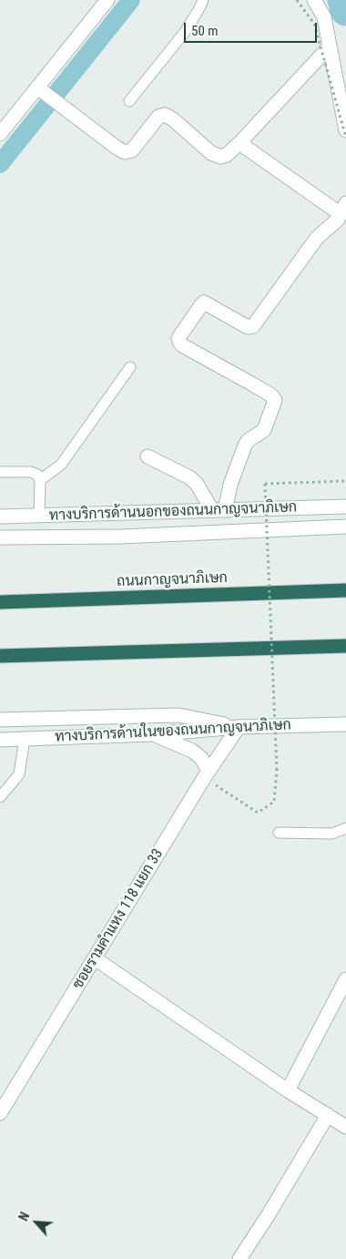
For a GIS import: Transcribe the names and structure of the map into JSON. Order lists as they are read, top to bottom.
{
  "streets": {
    "highway": ["ถนนกาญจนาภิเษก"],
    "street": ["ทางบริการด้านนอกของถนนกาญจนาภิเษก", "ทางบริการด้านในของถนนกาญจนาภิเษก", "ซอยรามคำแหง 118 แยก 33"]
  },
  "crossings": [
    ["ทางบริการด้านในของถนนกาญจนาภิเษก", "ซอยรามคำแหง 118 แยก 33"]
  ],
  "scale_bar": "50 m",
  "north": "top left"
}
